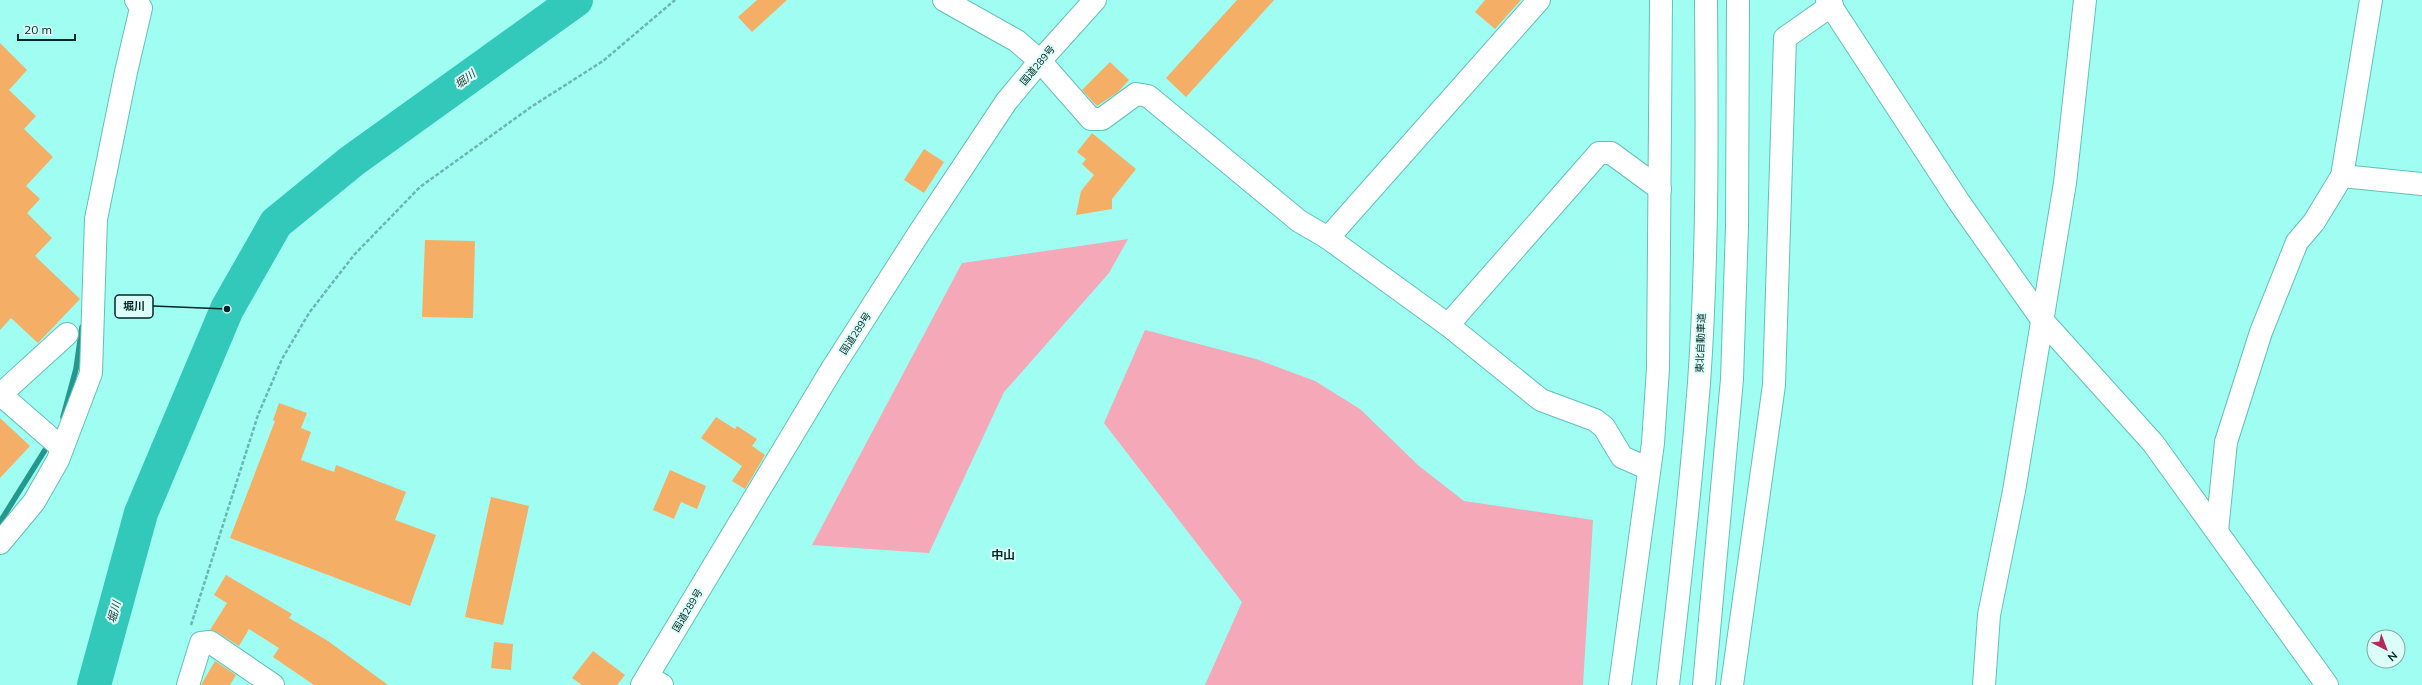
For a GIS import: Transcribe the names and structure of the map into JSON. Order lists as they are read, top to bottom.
{
  "streets": {
    "main road": ["国道289号", "東北自動車道"]
  },
  "districts": ["中山"],
  "water": ["堀川"],
  "places": ["堀川"],
  "scale_bar": "20 m",
  "north": "bottom right"
}
